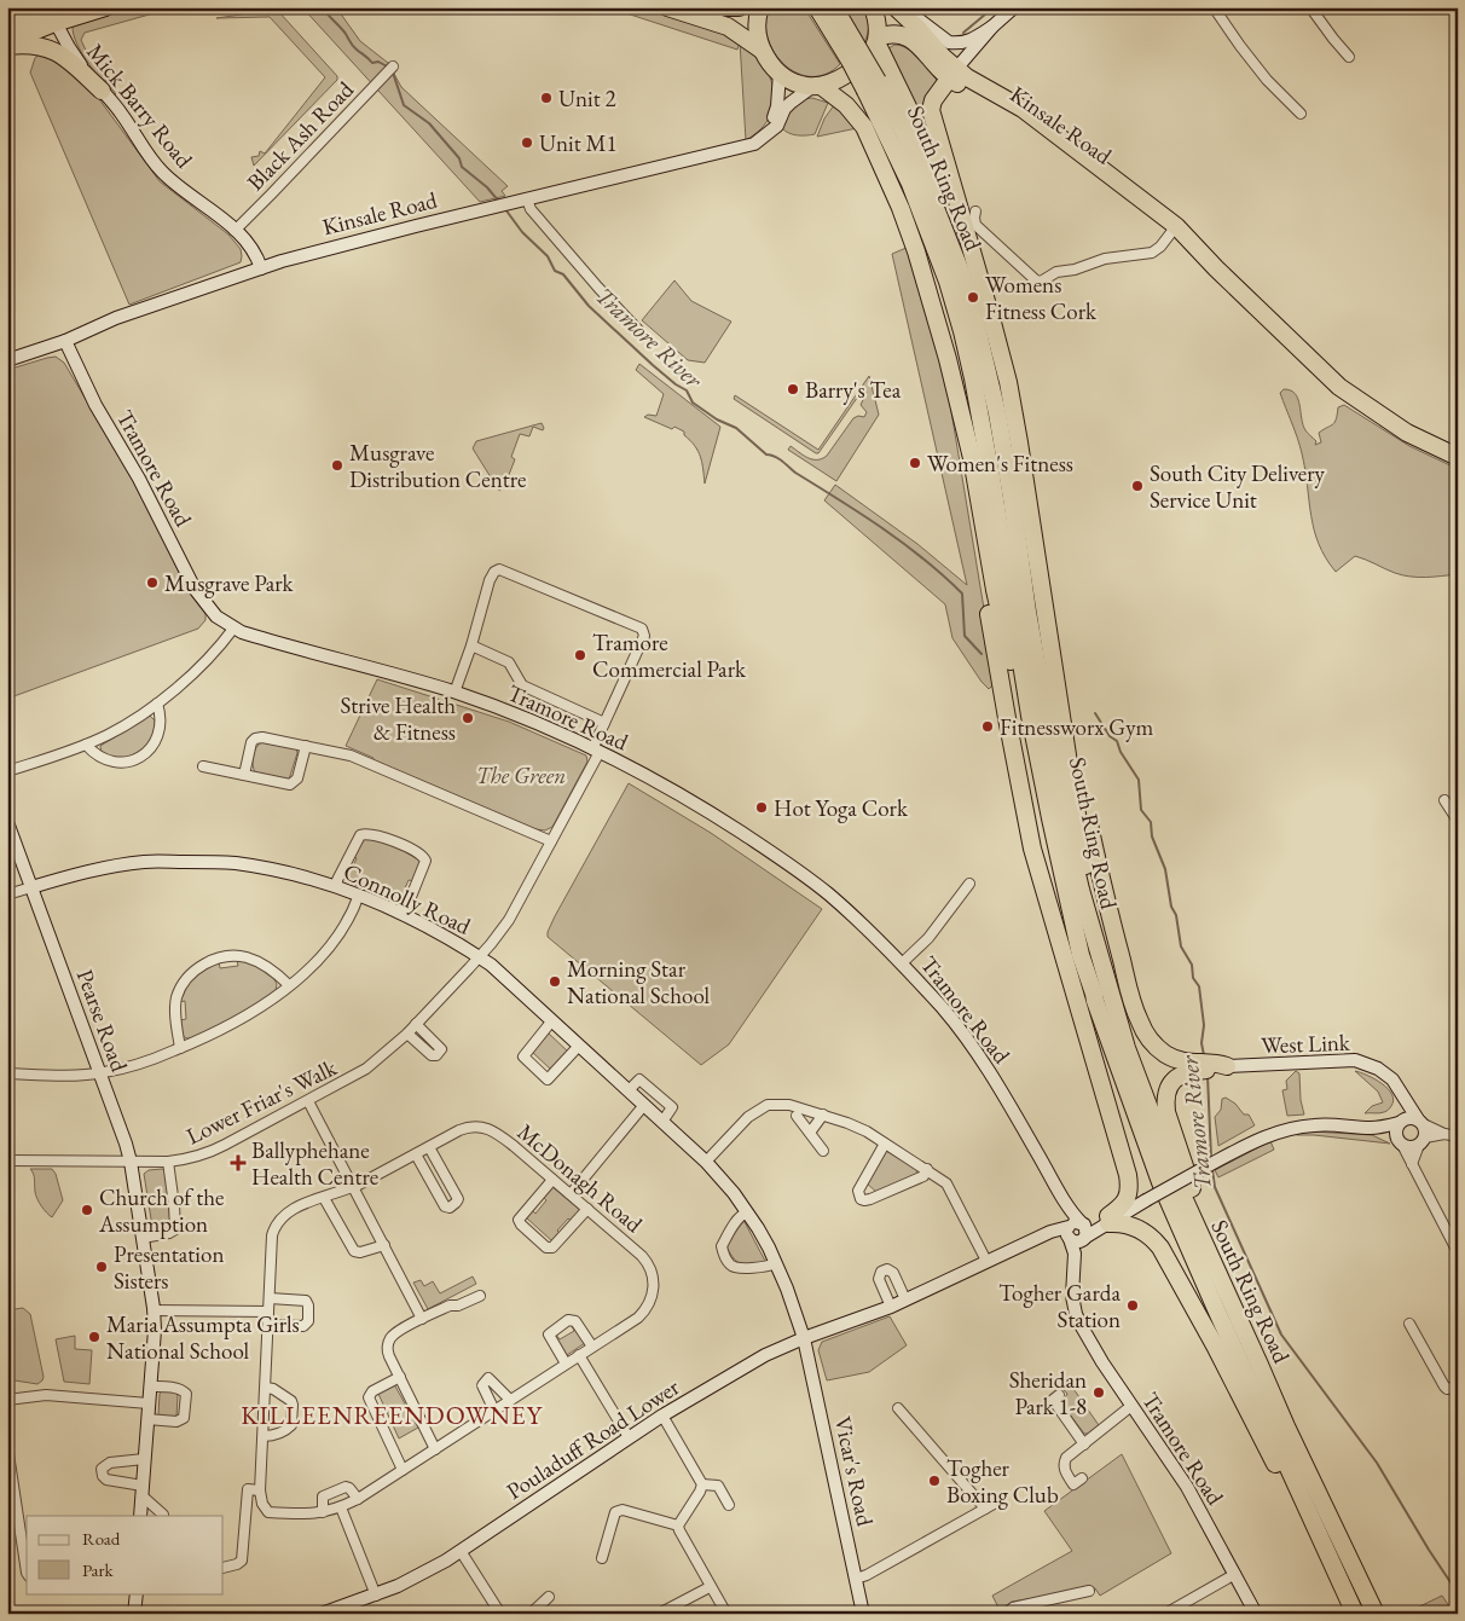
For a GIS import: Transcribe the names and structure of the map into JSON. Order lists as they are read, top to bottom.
{
  "streets": {
    "highway": ["Kinsale Road", "South Ring Road"],
    "street": [
      "Mick Barry Road",
      "Black Ash Road",
      "Tramore Road",
      "Connolly Road",
      "Pearse Road",
      "West Link",
      "Lower Friar's Walk",
      "McDonagh Road",
      "Pouladuff Road Lower",
      "Vicar's Road"
    ]
  },
  "crossings": [
    ["Mick Barry Road", "Kinsale Road"],
    ["Mick Barry Road", "Black Ash Road"],
    ["Kinsale Road", "Tramore Road"],
    ["Tramore Road", "Lower Friar's Walk"],
    ["Tramore Road", "Pouladuff Road Lower"],
    ["Connolly Road", "Pearse Road"],
    ["Connolly Road", "Lower Friar's Walk"],
    ["Connolly Road", "Pouladuff Road Lower"],
    ["Connolly Road", "Vicar's Road"],
    ["Pearse Road", "Lower Friar's Walk"],
    ["Pouladuff Road Lower", "Vicar's Road"]
  ],
  "districts": ["KILLEENREENDOWNEY"],
  "water": ["Tramore River"],
  "parks": ["The Green"],
  "places": {
    "other": [
      "Unit 2",
      "Unit M1",
      "Womens Fitness Cork",
      "Barry's Tea",
      "Women's Fitness",
      "Musgrave Distribution Centre",
      "South City Delivery Service Unit",
      "Musgrave Park",
      "Tramore Commercial Park",
      "Strive Health & Fitness",
      "Fitnessworx Gym",
      "Hot Yoga Cork",
      "Morning Star National School",
      "Church of the Assumption",
      "Presentation Sisters",
      "Togher Garda Station",
      "Maria Assumpta Girls National School",
      "Sheridan Park 1-8",
      "Togher Boxing Club"
    ],
    "health": ["Ballyphehane Health Centre"]
  },
  "legend": ["Road", "Park"]
}
